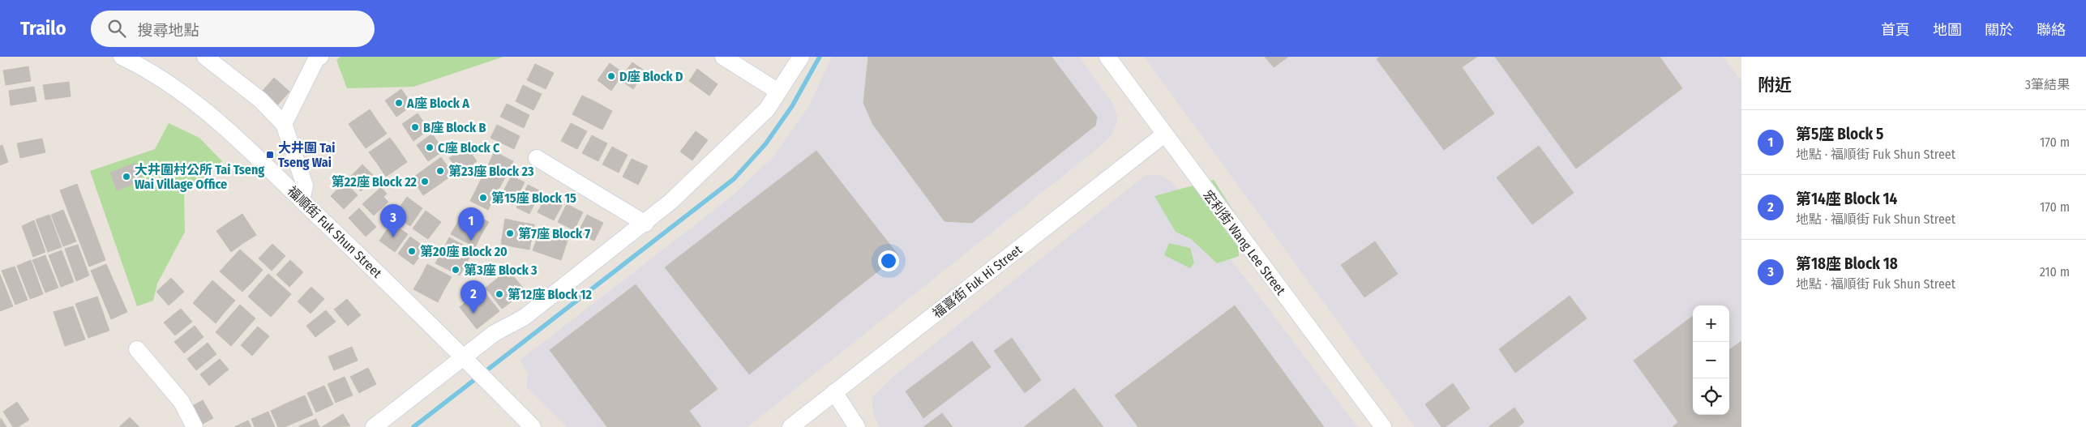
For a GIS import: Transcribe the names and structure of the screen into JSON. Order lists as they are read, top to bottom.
{
  "streets": {
    "street": ["福順街 Fuk Shun Street", "宏利街 Wang Lee Street", "福喜街 Fuk Hi Street"]
  },
  "crossings": [
    ["宏利街 Wang Lee Street", "福喜街 Fuk Hi Street"]
  ],
  "places": {
    "other": [
      "D座 Block D",
      "A座 Block A",
      "B座 Block B",
      "C座 Block C",
      "第23座 Block 23",
      "大井圍村公所 Tai Tseng Wai Village Office",
      "第22座 Block 22",
      "第15座 Block 15",
      "第7座 Block 7",
      "第20座 Block 20",
      "第3座 Block 3",
      "第12座 Block 12"
    ],
    "transit": ["大井圍 Tai Tseng Wai"]
  },
  "page": {
    "header": "Trailo",
    "search": "搜尋地點",
    "nav": [
      "首頁",
      "地圖",
      "關於",
      "聯絡"
    ],
    "heading": ["附近", "3筆結果"],
    "list": [
      {
        "mark": "1",
        "name": "第5座 Block 5",
        "note": "地點 · 福順街 Fuk Shun Street",
        "value": "170 m"
      },
      {
        "mark": "2",
        "name": "第14座 Block 14",
        "note": "地點 · 福順街 Fuk Shun Street",
        "value": "170 m"
      },
      {
        "mark": "3",
        "name": "第18座 Block 18",
        "note": "地點 · 福順街 Fuk Shun Street",
        "value": "210 m"
      }
    ],
    "pins": ["3", "1", "2"],
    "map_buttons": ["+", "−"]
  }
}
